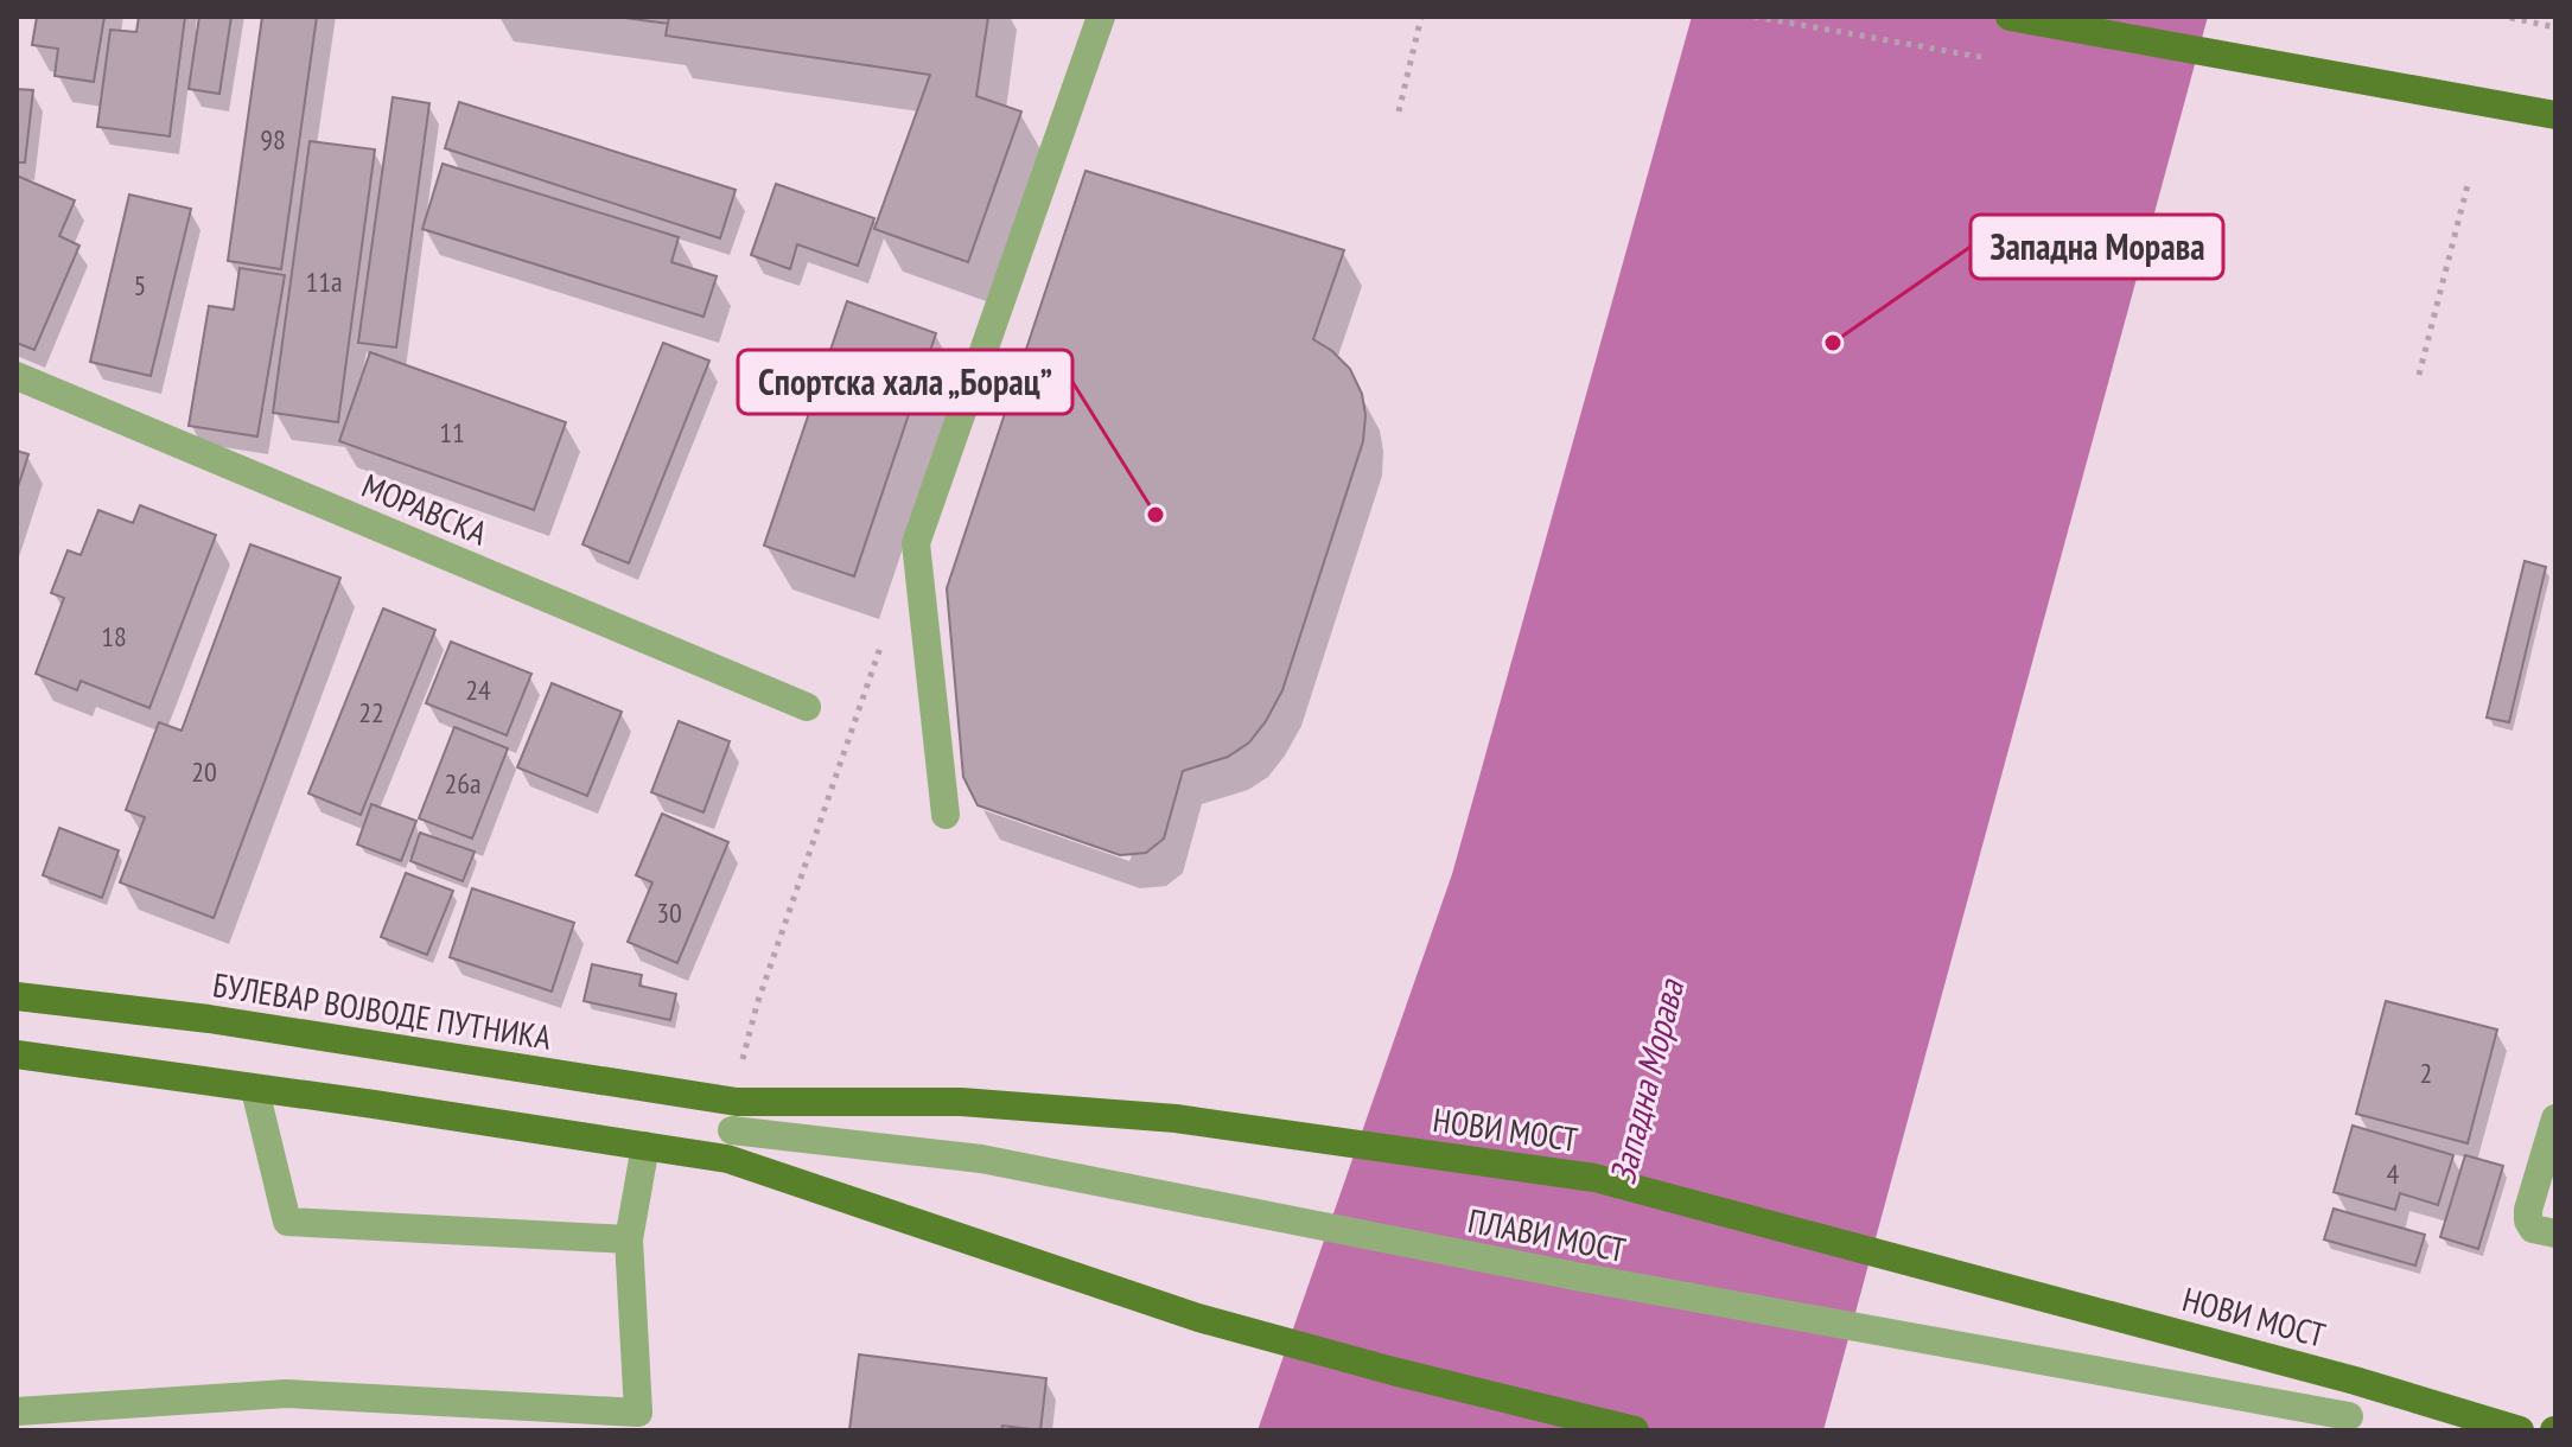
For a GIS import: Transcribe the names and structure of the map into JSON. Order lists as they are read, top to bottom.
{
  "streets": {
    "main road": ["БУЛЕВАР ВОЈВОДЕ ПУТНИКА", "НОВИ МОСТ"],
    "street": ["МОРАВСКА", "ПЛАВИ МОСТ"]
  },
  "crossings": [
    ["БУЛЕВАР ВОЈВОДЕ ПУТНИКА", "НОВИ МОСТ"],
    ["БУЛЕВАР ВОЈВОДЕ ПУТНИКА", "ПЛАВИ МОСТ"],
    ["НОВИ МОСТ", "ПЛАВИ МОСТ"]
  ],
  "water": ["Западна Морава"],
  "places": ["Западна Морава", "Спортска хала „Борац”"],
  "house_numbers": [
    "98",
    "11a",
    "5",
    "11",
    "18",
    "24",
    "22",
    "20",
    "26a",
    "30",
    "2",
    "4"
  ]
}
